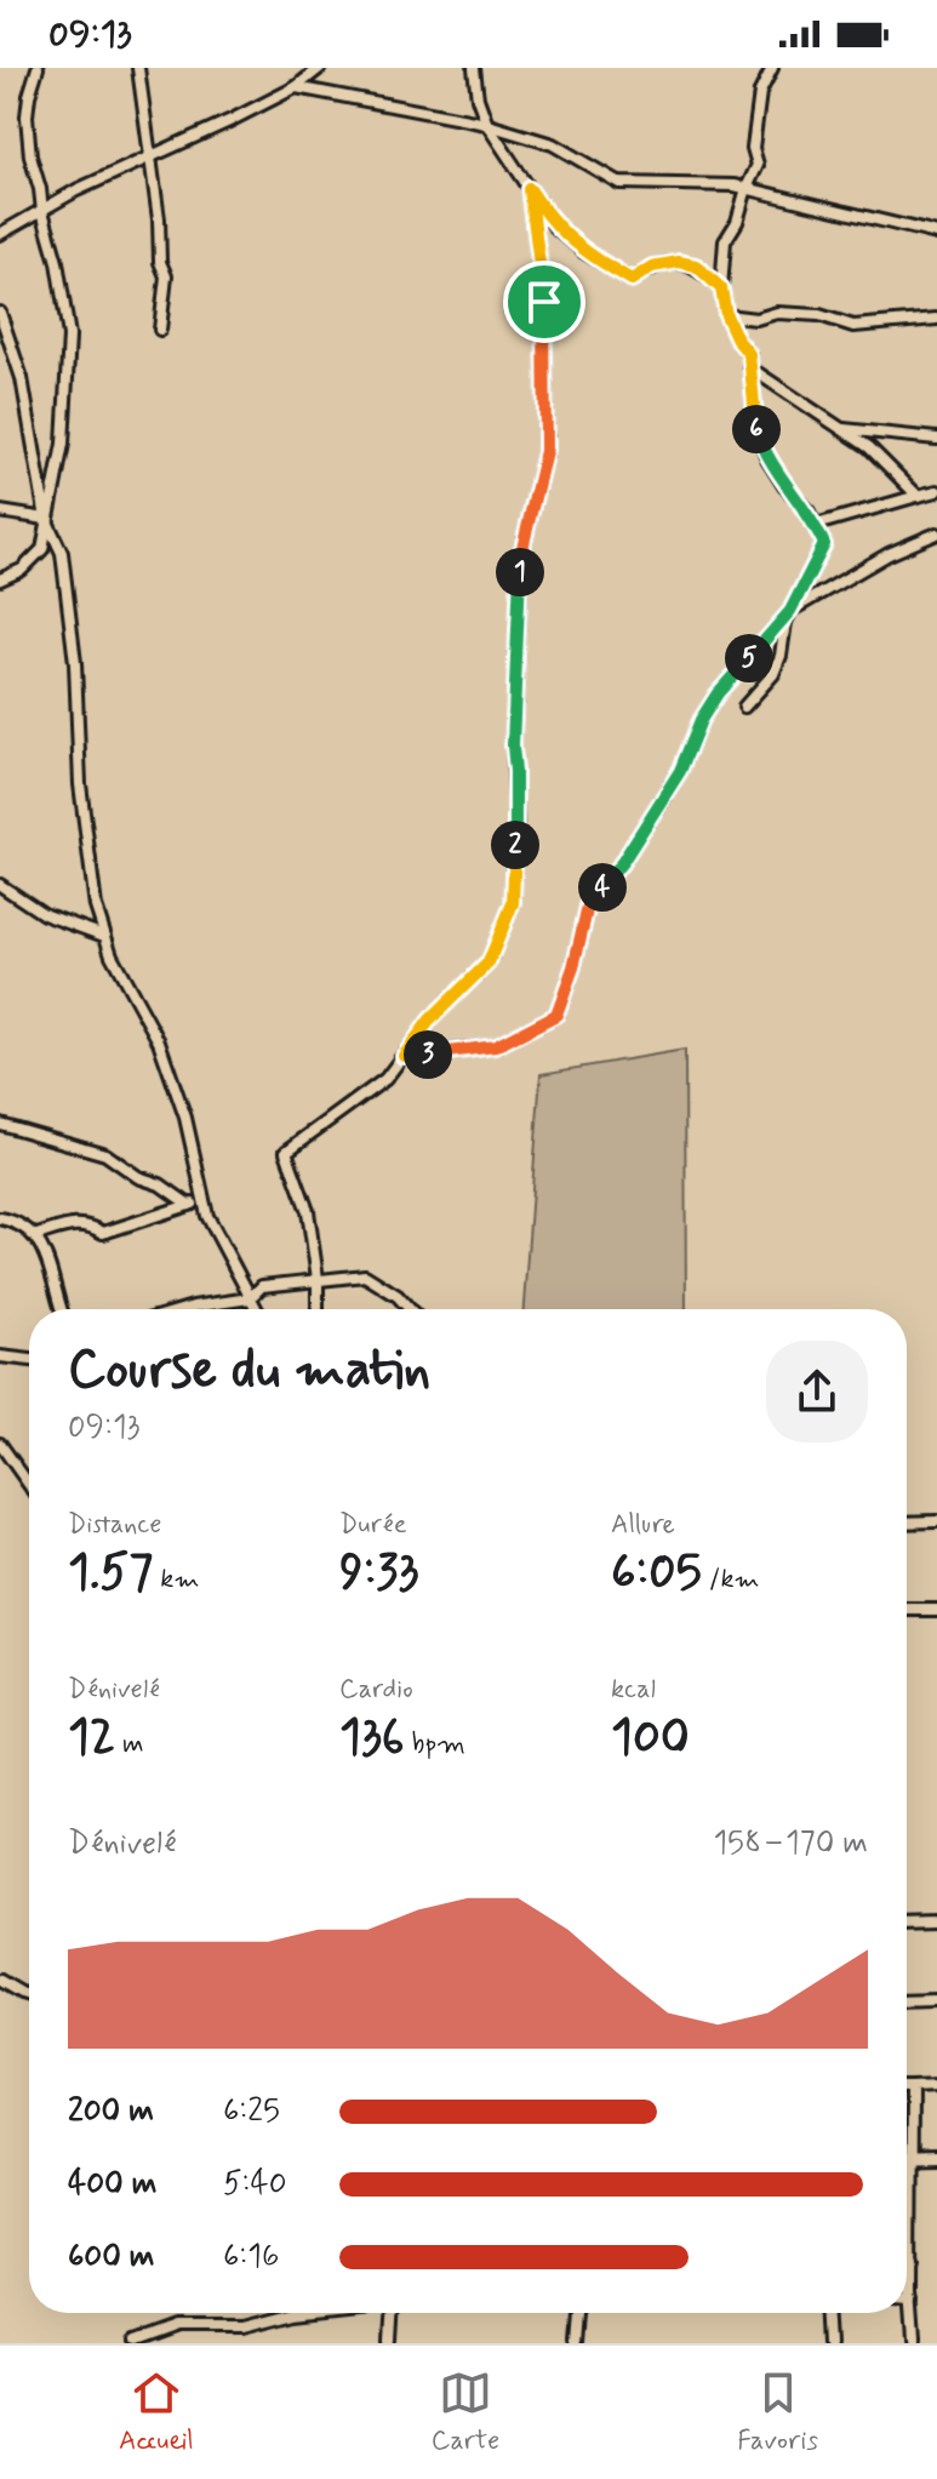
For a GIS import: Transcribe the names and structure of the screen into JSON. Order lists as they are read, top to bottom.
{
  "page": {
    "status": "09:13",
    "pins": [
      "6",
      "1",
      "5",
      "2",
      "4",
      "3"
    ],
    "heading": ["Course du matin", "09:13"],
    "stats": [
      ["Distance", "1.57 km"],
      ["Durée", "9:33"],
      ["Allure", "6:05 /km"],
      ["Dénivelé", "12 m"],
      ["Cardio", "136 bpm"],
      ["kcal", "100"]
    ],
    "chart": ["Dénivelé", "158–170 m"],
    "list": [
      {
        "name": "200 m",
        "note": "6:25"
      },
      {
        "name": "400 m",
        "note": "5:40"
      },
      {
        "name": "600 m",
        "note": "6:16"
      }
    ],
    "tabs": ["Accueil", "Carte", "Favoris"]
  }
}
